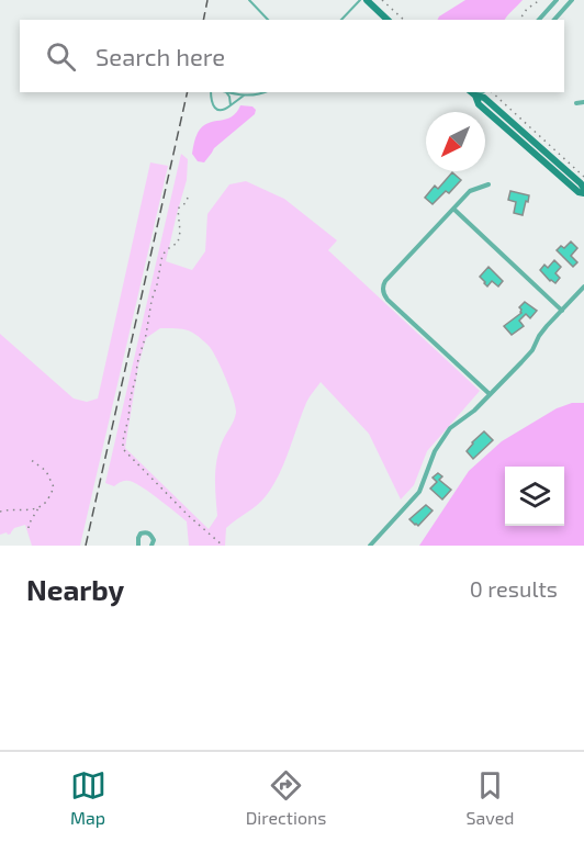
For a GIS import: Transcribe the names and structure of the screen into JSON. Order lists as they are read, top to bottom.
{
  "north": "bottom left",
  "page": {
    "search": "Search here",
    "heading": ["Nearby", "0 results"],
    "nav": ["Map", "Directions", "Saved"]
  }
}
